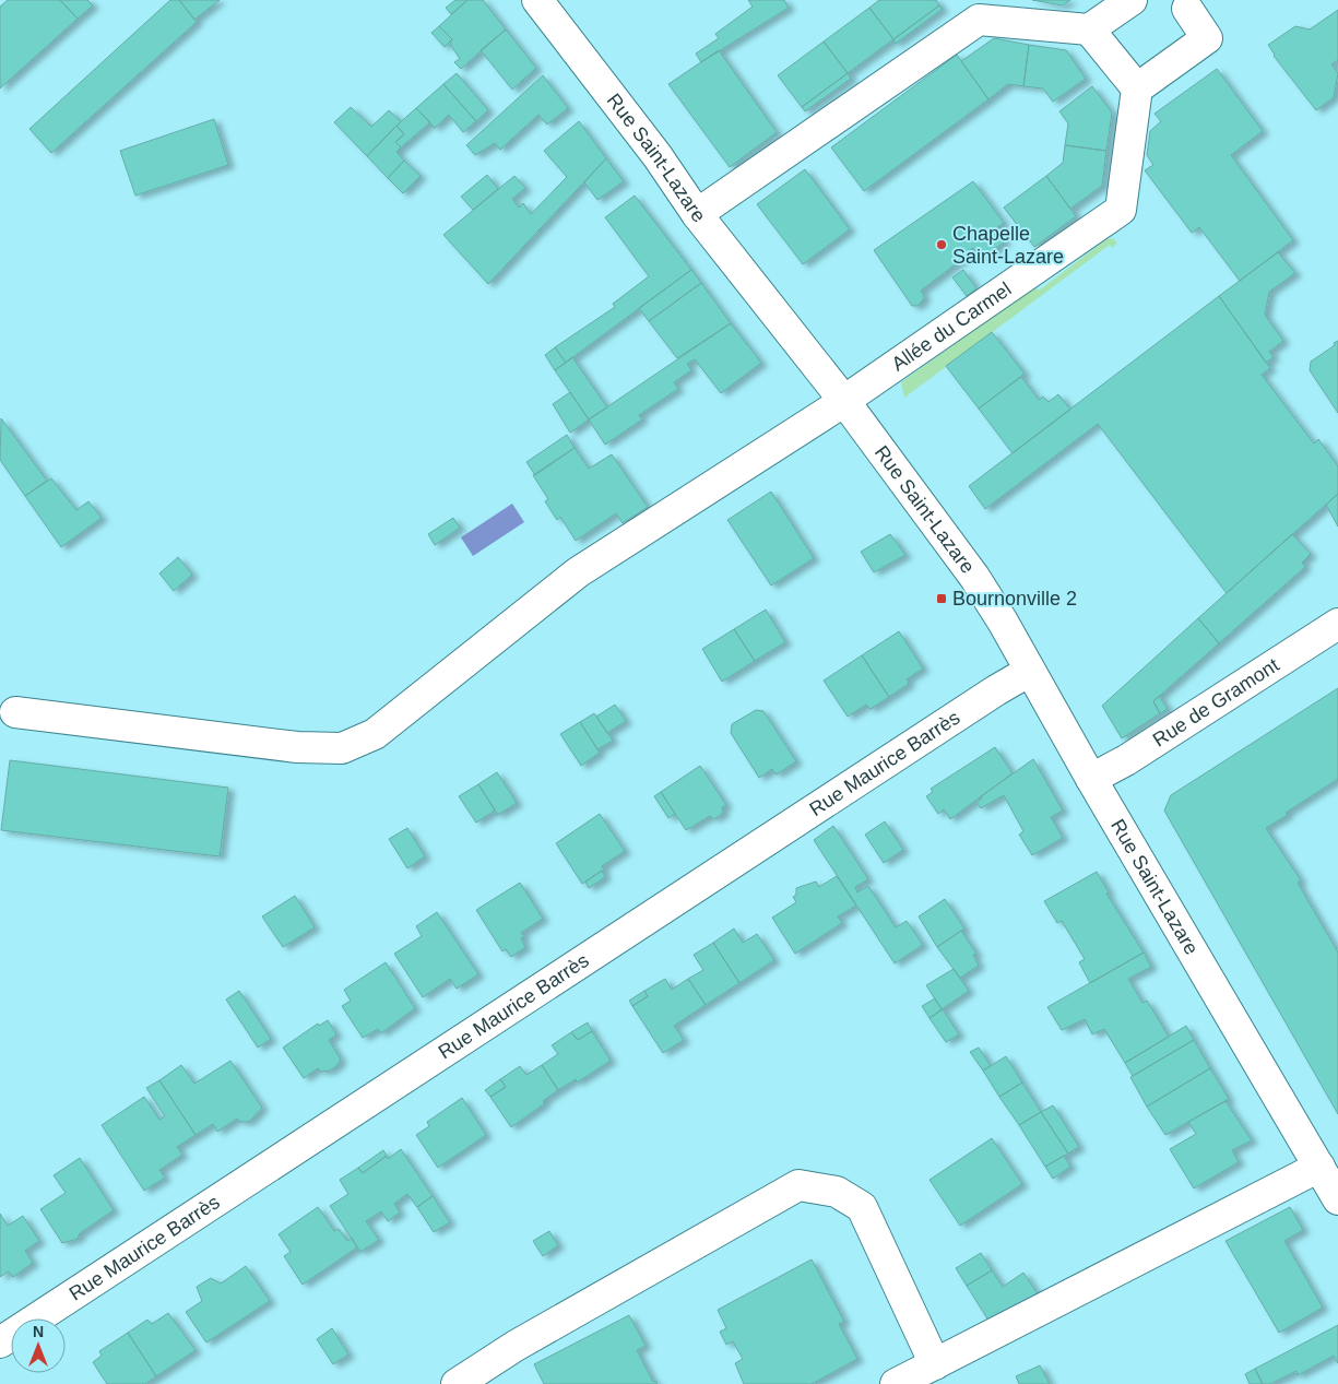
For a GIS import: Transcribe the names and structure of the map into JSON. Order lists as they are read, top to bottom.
{
  "streets": {
    "street": [
      "Rue Saint-Lazare",
      "Allée du Carmel",
      "Rue de Gramont",
      "Rue Maurice Barrès"
    ]
  },
  "crossings": [
    ["Rue Saint-Lazare", "Allée du Carmel"],
    ["Rue Saint-Lazare", "Rue de Gramont"],
    ["Rue Saint-Lazare", "Rue Maurice Barrès"]
  ],
  "places": {
    "other": ["Chapelle Saint-Lazare"],
    "transit": ["Bournonville 2"]
  },
  "north": "top"
}
